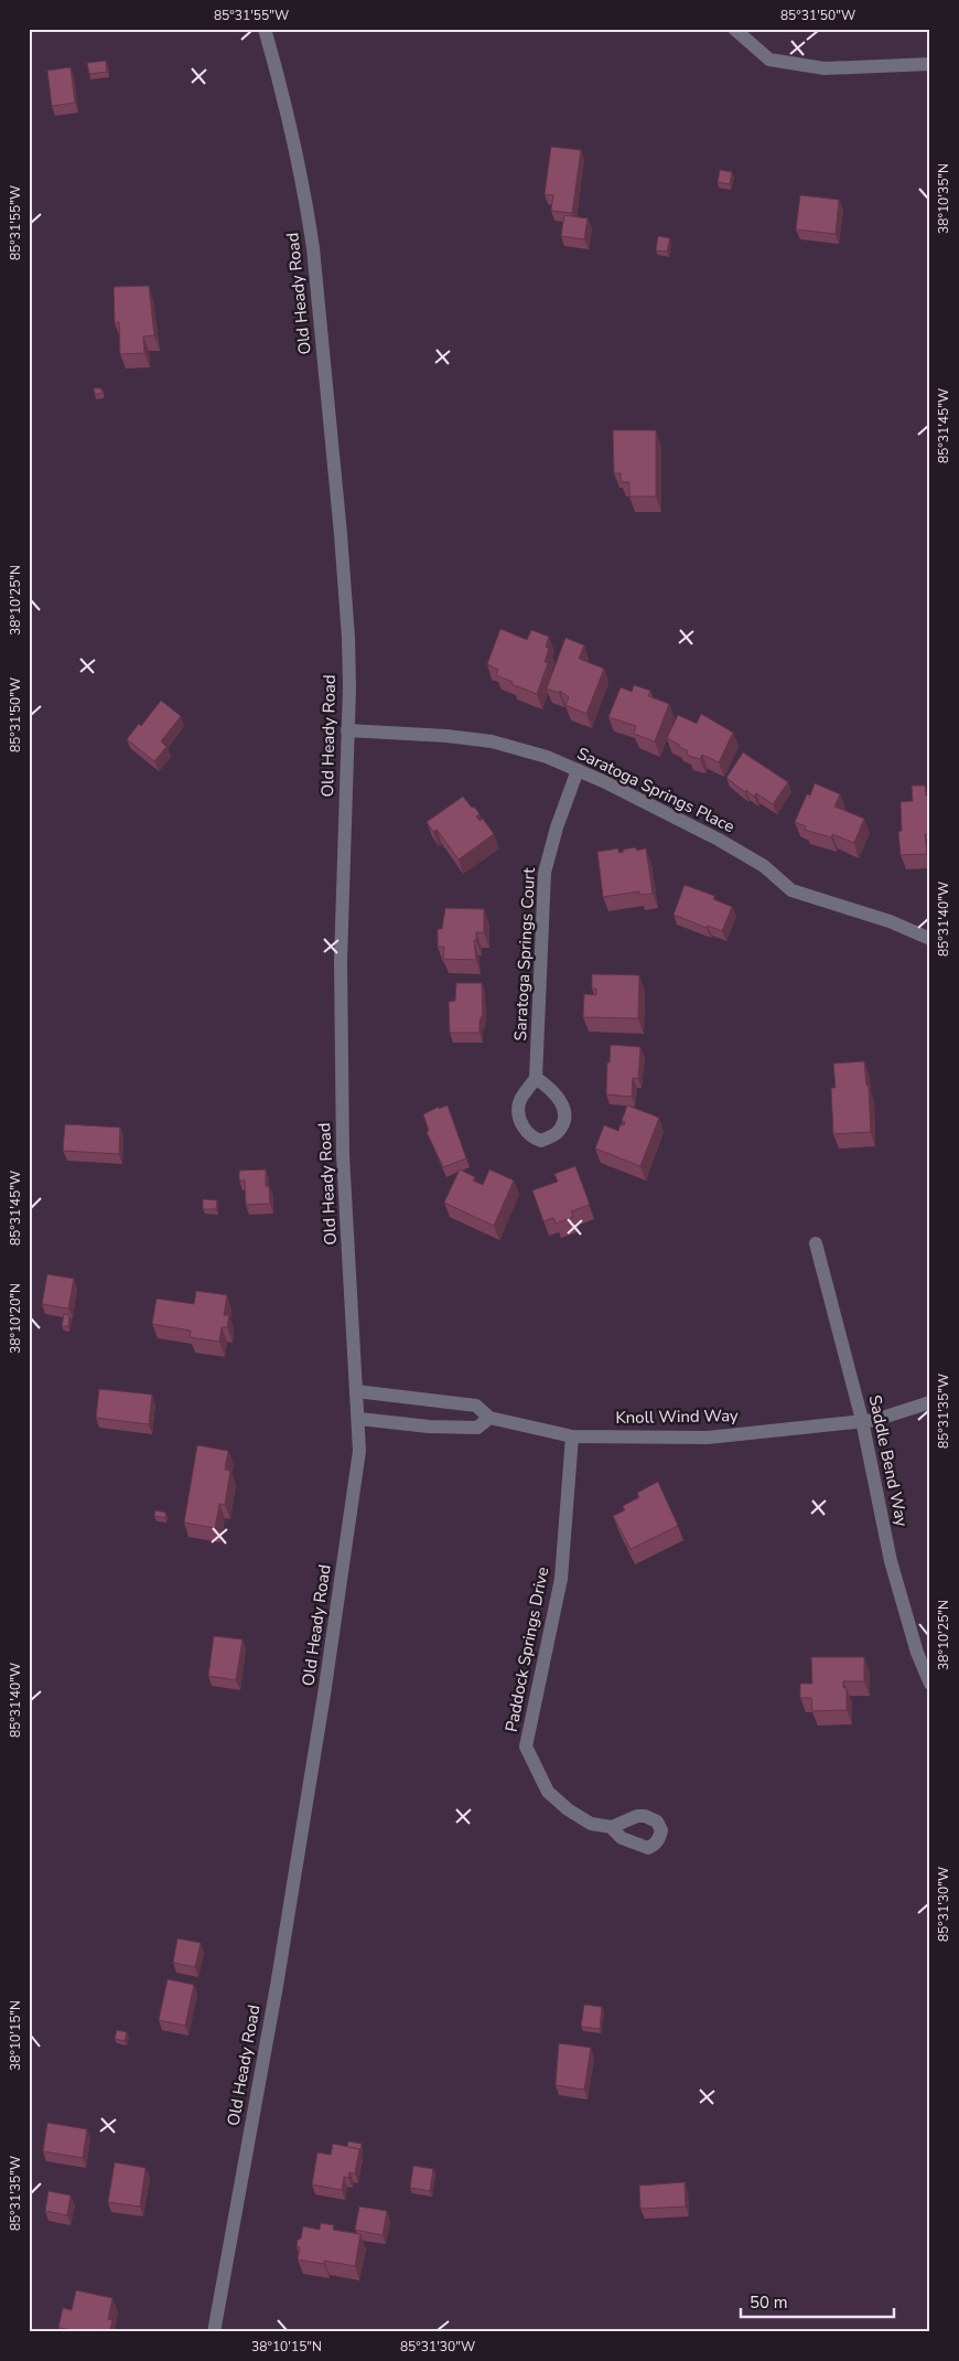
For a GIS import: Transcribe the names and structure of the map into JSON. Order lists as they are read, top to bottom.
{
  "streets": {
    "street": [
      "Old Heady Road",
      "Saratoga Springs Place",
      "Saratoga Springs Court",
      "Knoll Wind Way",
      "Saddle Bend Way",
      "Paddock Springs Drive"
    ]
  },
  "crossings": [
    ["Old Heady Road", "Saratoga Springs Place"],
    ["Old Heady Road", "Knoll Wind Way"],
    ["Saratoga Springs Place", "Saratoga Springs Court"],
    ["Knoll Wind Way", "Saddle Bend Way"],
    ["Knoll Wind Way", "Paddock Springs Drive"]
  ],
  "scale_bar": "50 m",
  "coordinates": [
    "85°31'55\"W",
    "85°31'50\"W",
    "38°10'35\"N",
    "85°31'45\"W",
    "38°10'25\"N",
    "85°31'40\"W",
    "38°10'20\"N",
    "85°31'35\"W",
    "85°31'30\"W",
    "38°10'15\"N"
  ]
}
